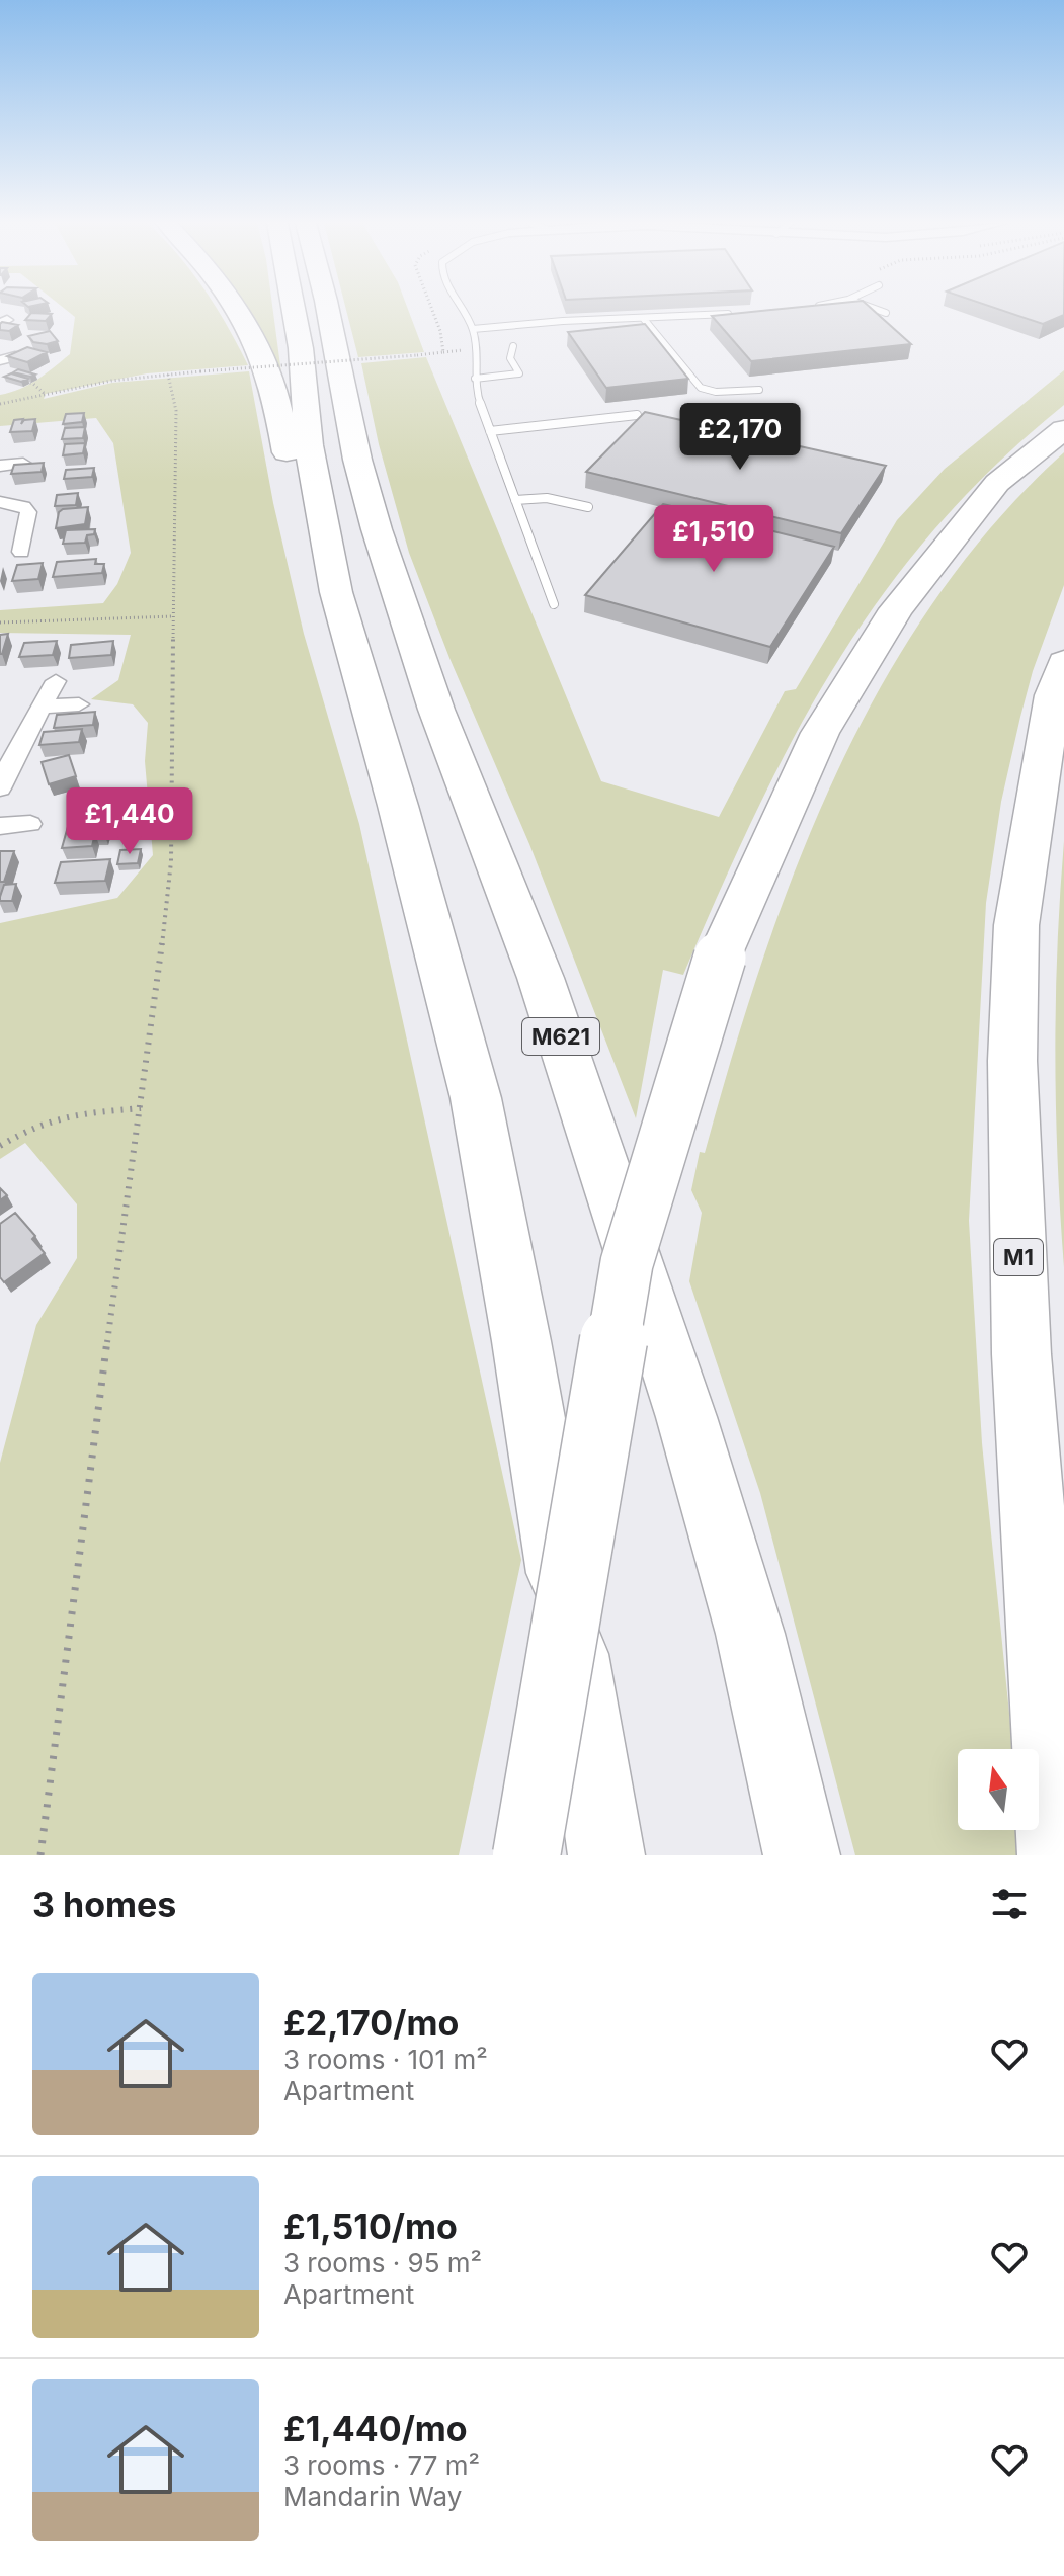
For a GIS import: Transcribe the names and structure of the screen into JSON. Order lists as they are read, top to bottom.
{
  "streets": {
    "highway": ["M621", "M1"]
  },
  "north": "top",
  "page": {
    "price": ["£2,170", "£1,510", "£1,440"],
    "heading": "3 homes",
    "list": [
      {
        "name": "£2,170/mo",
        "note": "3 rooms · 101 m² · Apartment"
      },
      {
        "name": "£1,510/mo",
        "note": "3 rooms · 95 m² · Apartment"
      },
      {
        "name": "£1,440/mo",
        "note": "3 rooms · 77 m² · Mandarin Way"
      }
    ]
  }
}
